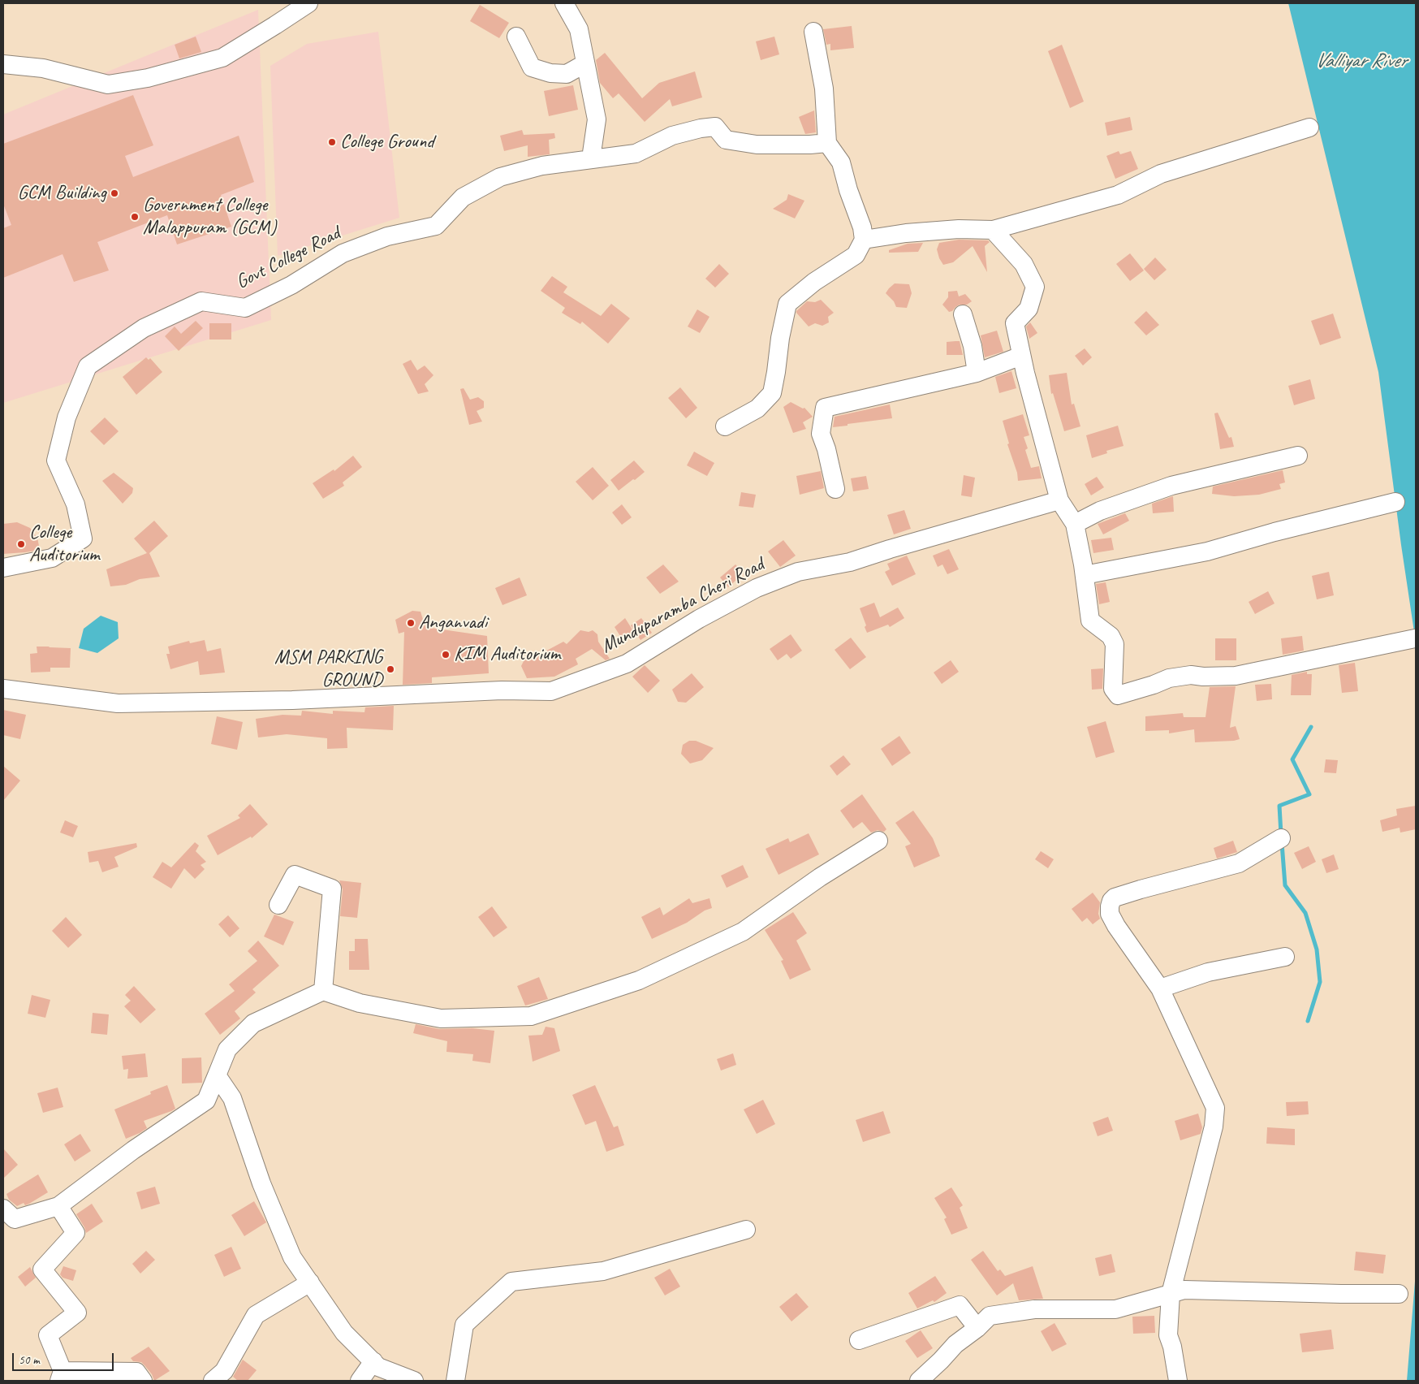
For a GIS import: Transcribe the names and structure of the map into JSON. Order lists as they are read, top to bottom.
{
  "streets": {
    "street": ["Govt College Road", "Munduparamba Cheri Road"]
  },
  "water": ["Valliyar River"],
  "places": [
    "College Ground",
    "GCM Building",
    "Government College Malappuram (GCM)",
    "College Auditorium",
    "Anganvadi",
    "KIM Auditorium",
    "MSM PARKING GROUND"
  ],
  "scale_bar": "50 m"
}
